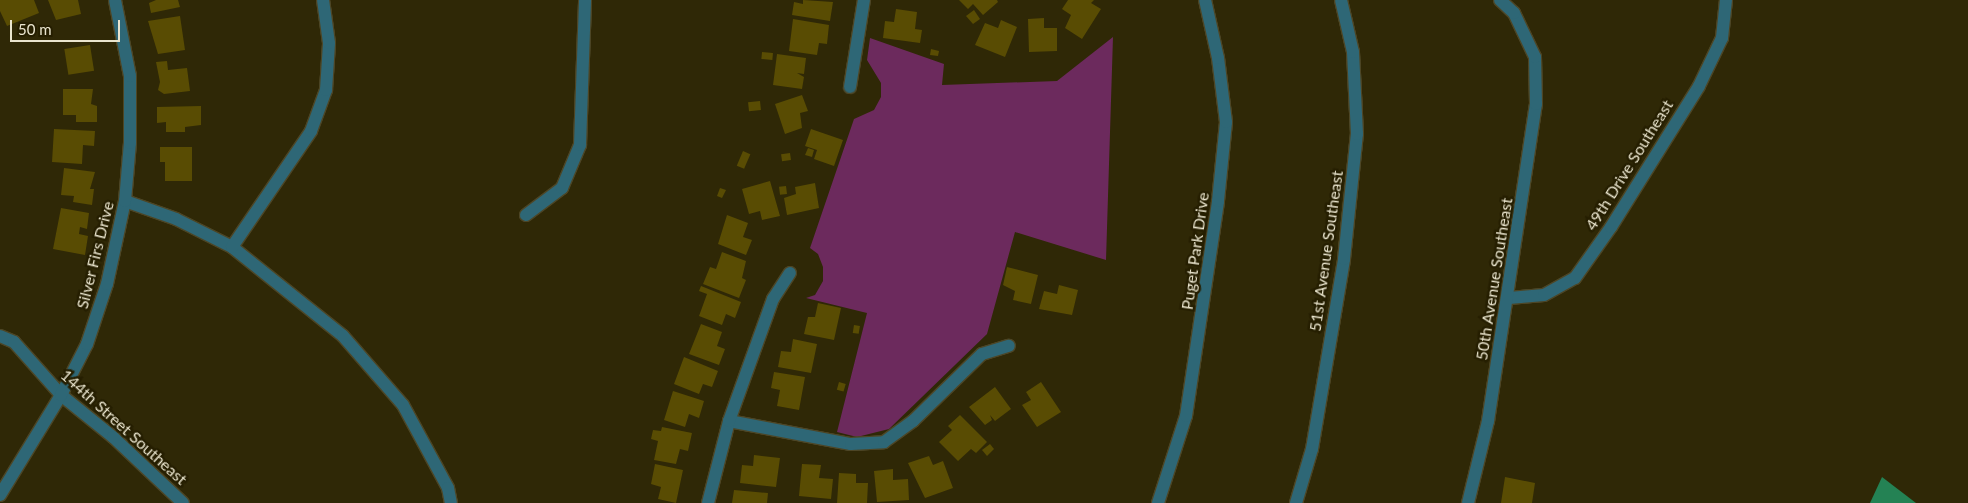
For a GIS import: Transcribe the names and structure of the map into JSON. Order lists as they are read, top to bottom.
{
  "streets": {
    "street": [
      "49th Drive Southeast",
      "Puget Park Drive",
      "51st Avenue Southeast",
      "Silver Firs Drive",
      "50th Avenue Southeast",
      "144th Street Southeast"
    ]
  },
  "crossings": [
    ["49th Drive Southeast", "50th Avenue Southeast"],
    ["Silver Firs Drive", "144th Street Southeast"]
  ],
  "scale_bar": "50 m"
}
